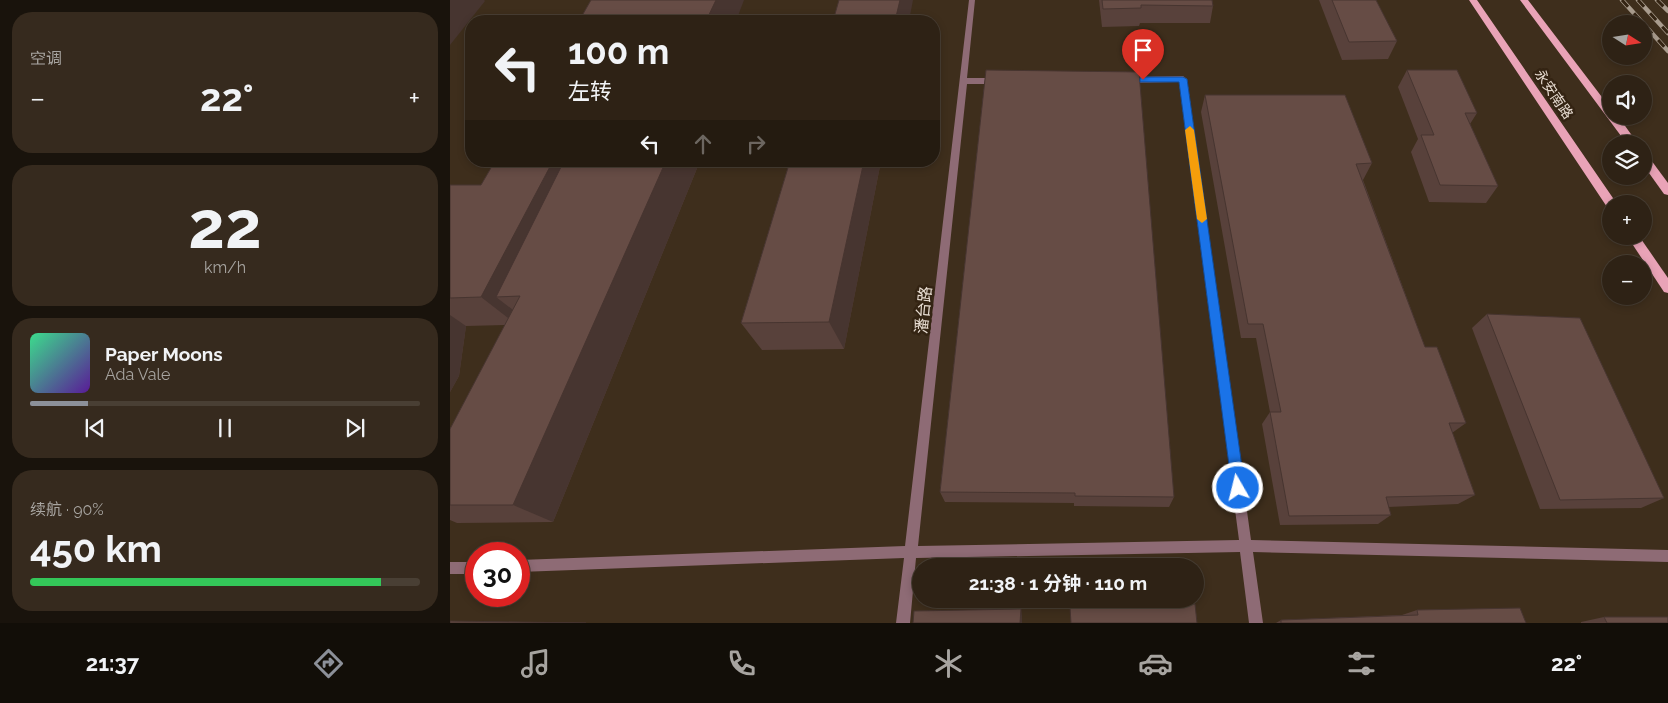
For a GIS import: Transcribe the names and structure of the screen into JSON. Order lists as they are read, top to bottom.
{
  "streets": {
    "main road": ["永安南路"],
    "street": ["潘台路"]
  },
  "north": "right",
  "page": {
    "tile": [
      "空调",
      ["22", "km/h"],
      ["续航 · 90%", "450 km"]
    ],
    "map_buttons": ["+", "−"],
    "turn": ["100 m", "左转"],
    "heat": ["−", "22°", "+"],
    "song": ["Paper Moons", "Ada Vale"],
    "limit": "30",
    "trip": "21:38 · 1 分钟 · 110 m",
    "tabs": ["21:37", "22°"]
  }
}
